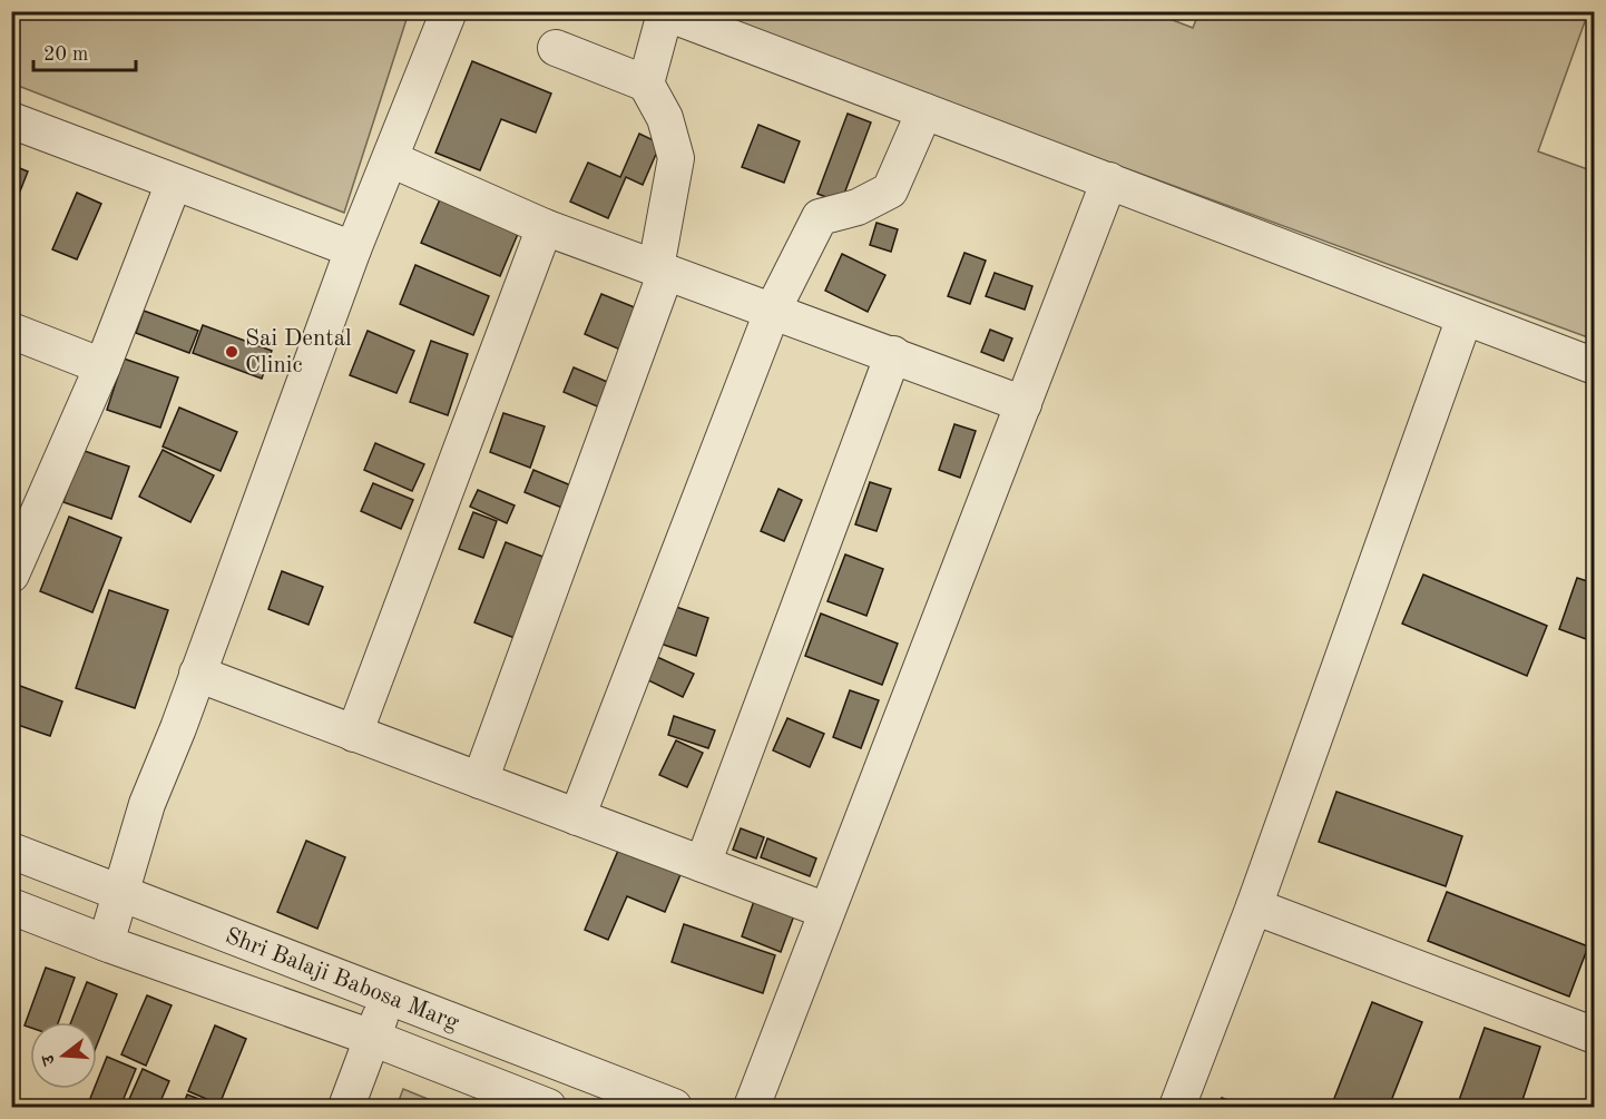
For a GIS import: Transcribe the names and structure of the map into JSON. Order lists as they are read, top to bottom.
{
  "streets": {
    "street": ["Shri Balaji Babosa Marg"]
  },
  "places": ["Sai Dental Clinic"],
  "scale_bar": "20 m",
  "north": "left"
}
